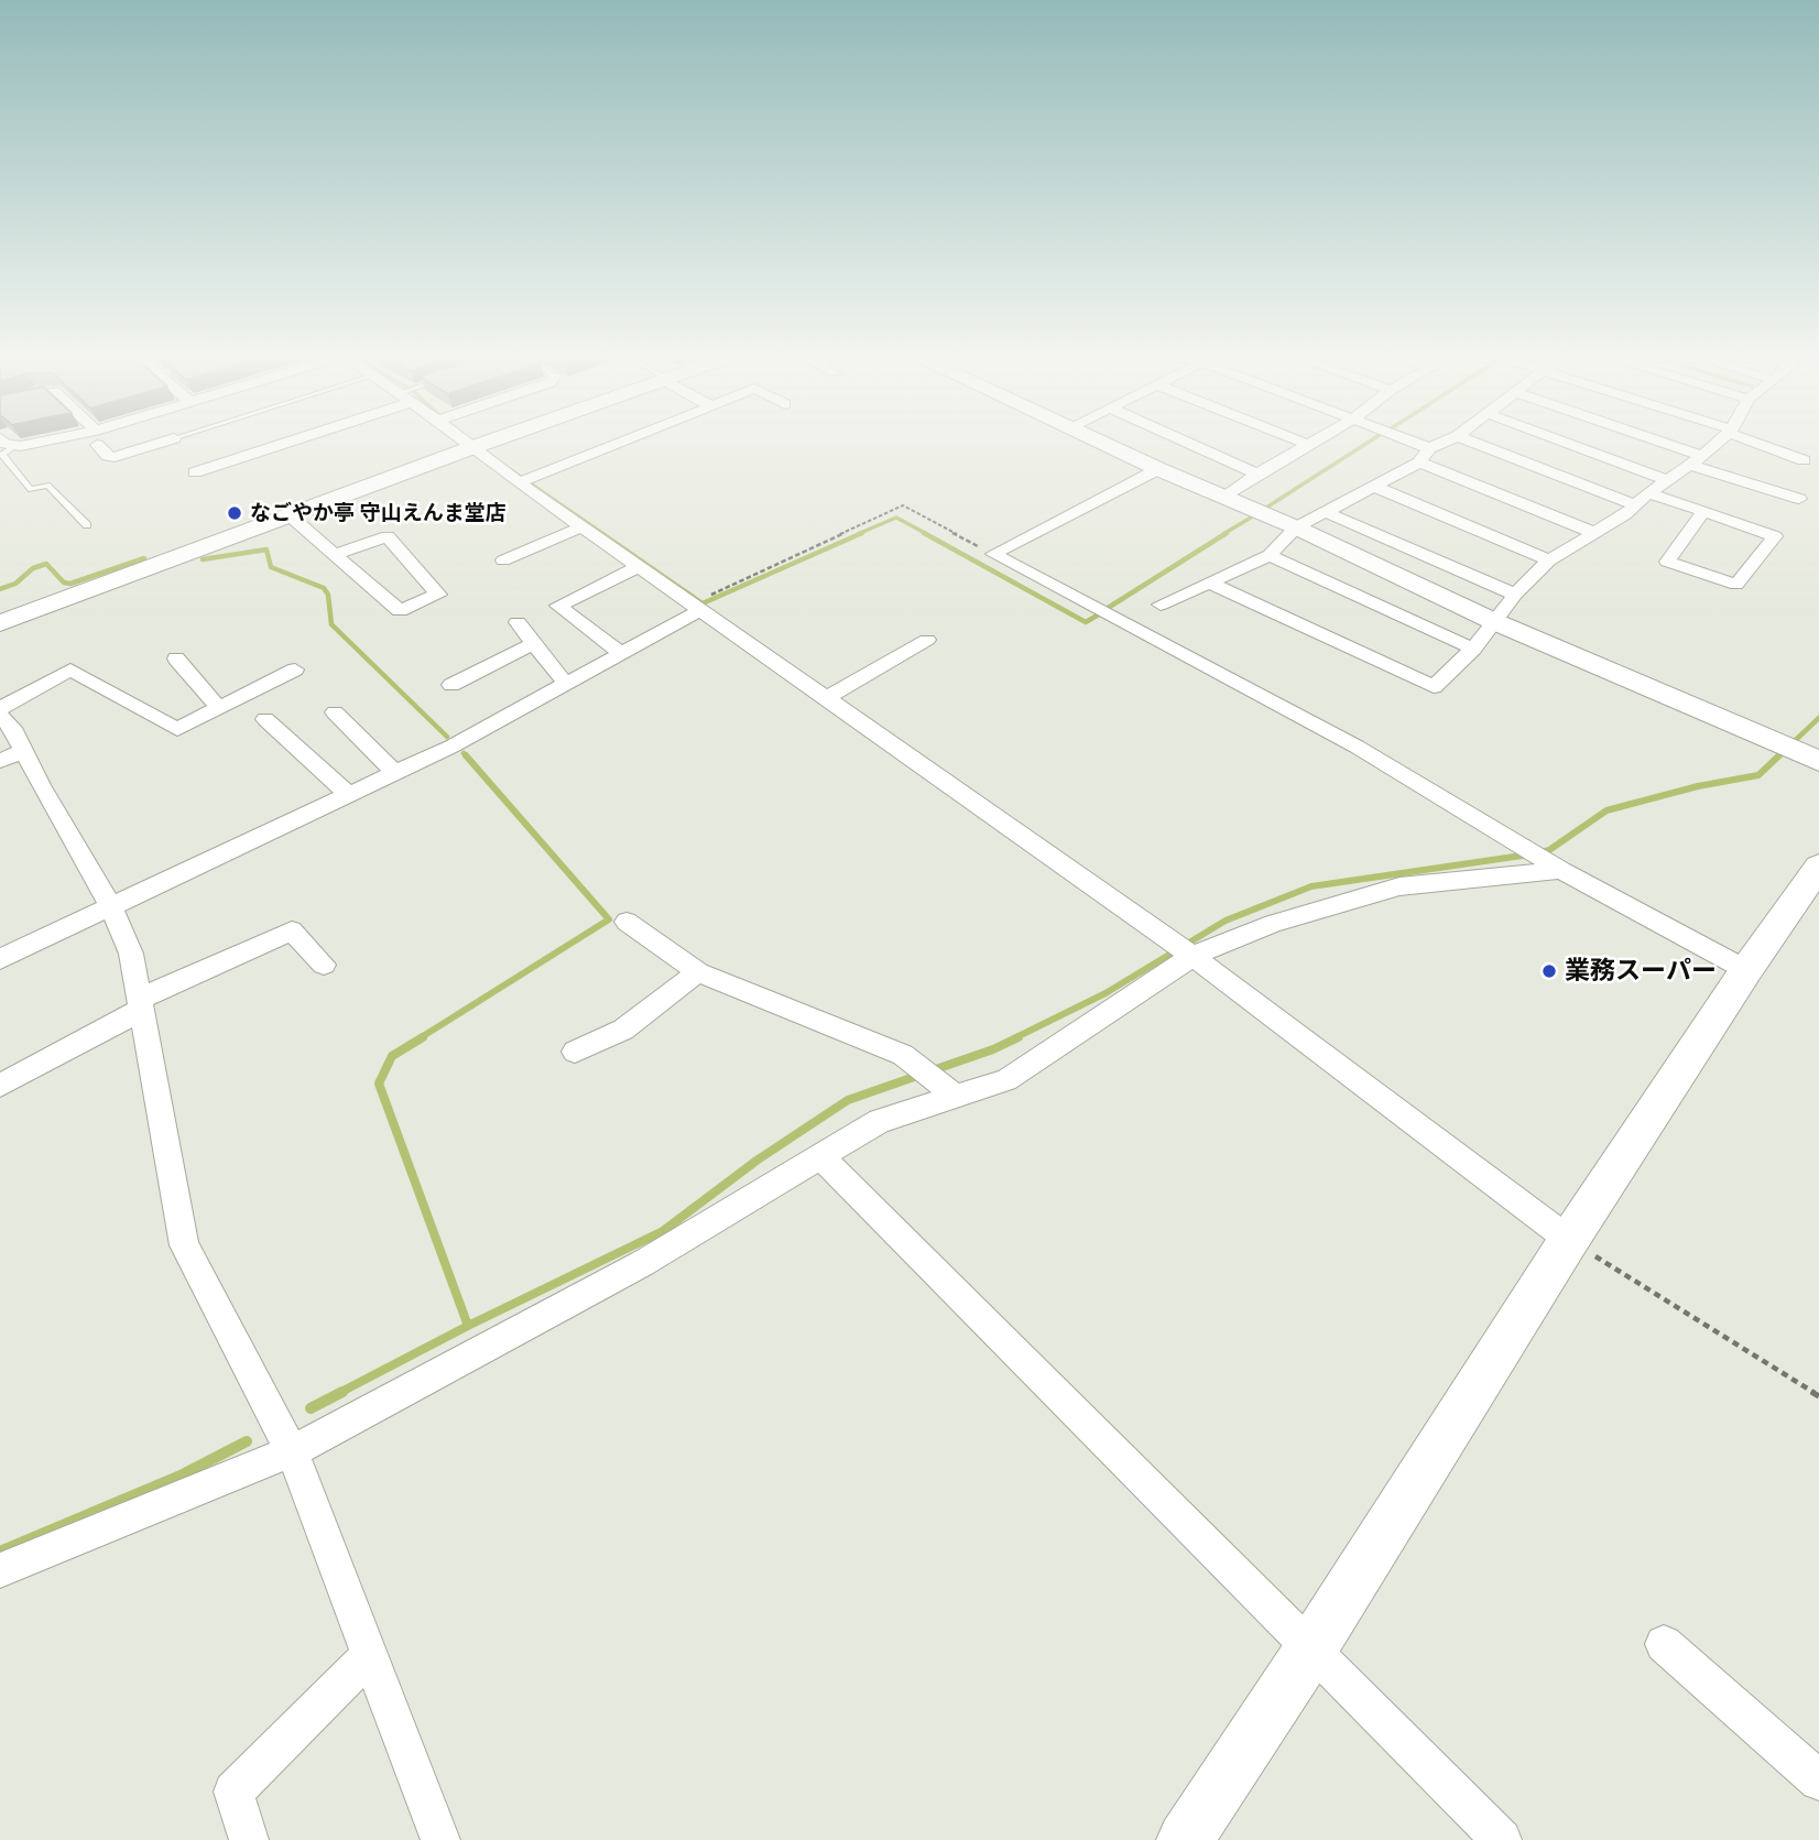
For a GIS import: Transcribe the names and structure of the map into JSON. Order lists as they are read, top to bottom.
{
  "places": ["なごやか亭 守山えんま堂店", "業務スーパー"]
}
